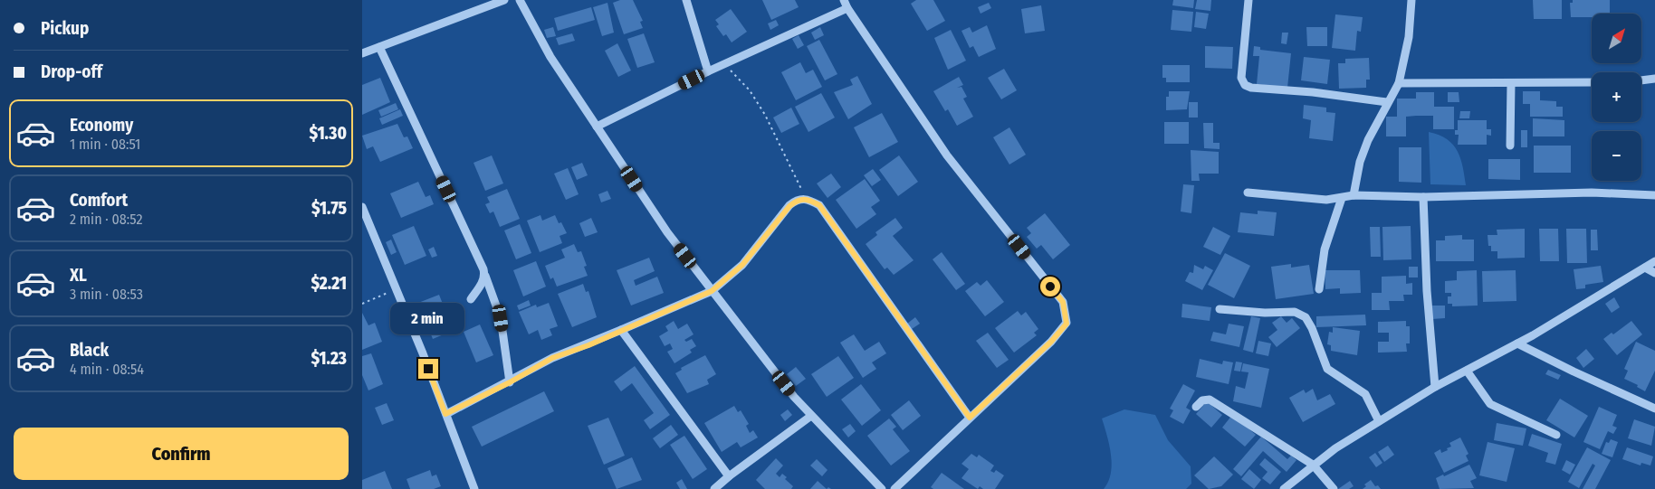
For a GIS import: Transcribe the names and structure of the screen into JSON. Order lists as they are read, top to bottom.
{
  "north": "top right",
  "page": {
    "banner": ["Pickup", "Drop-off"],
    "map_buttons": ["+", "−"],
    "list": [
      {
        "name": "Economy",
        "note": "1 min · 08:51",
        "value": "$1.30"
      },
      {
        "name": "Comfort",
        "note": "2 min · 08:52",
        "value": "$1.75"
      },
      {
        "name": "XL",
        "note": "3 min · 08:53",
        "value": "$2.21"
      },
      {
        "name": "Black",
        "note": "4 min · 08:54",
        "value": "$1.23"
      }
    ],
    "bubble": "2 min",
    "buttons": "Confirm"
  }
}
